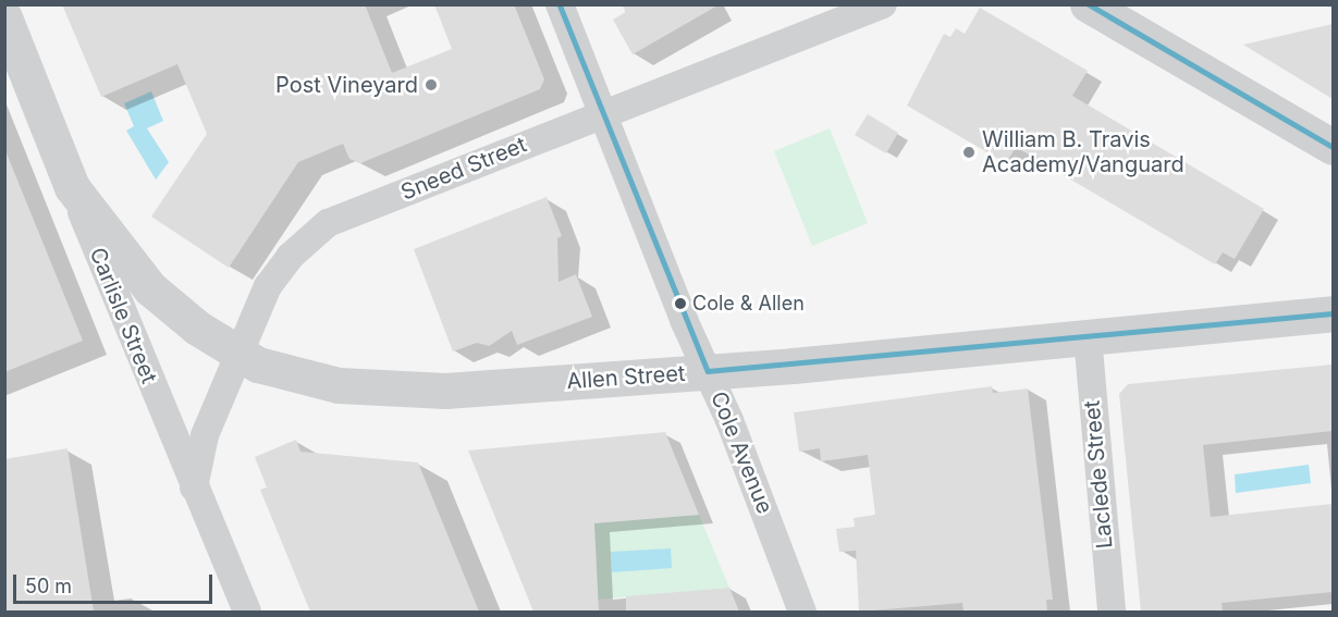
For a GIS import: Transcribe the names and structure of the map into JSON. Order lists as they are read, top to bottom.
{
  "streets": {
    "street": [
      "Sneed Street",
      "Carlisle Street",
      "Allen Street",
      "Cole Avenue",
      "Laclede Street"
    ]
  },
  "crossings": [
    ["Sneed Street", "Carlisle Street"],
    ["Sneed Street", "Allen Street"],
    ["Sneed Street", "Cole Avenue"],
    ["Carlisle Street", "Allen Street"],
    ["Allen Street", "Cole Avenue"],
    ["Allen Street", "Laclede Street"]
  ],
  "places": ["Post Vineyard", "William B. Travis Academy/Vanguard", "Cole & Allen"],
  "scale_bar": "50 m"
}
